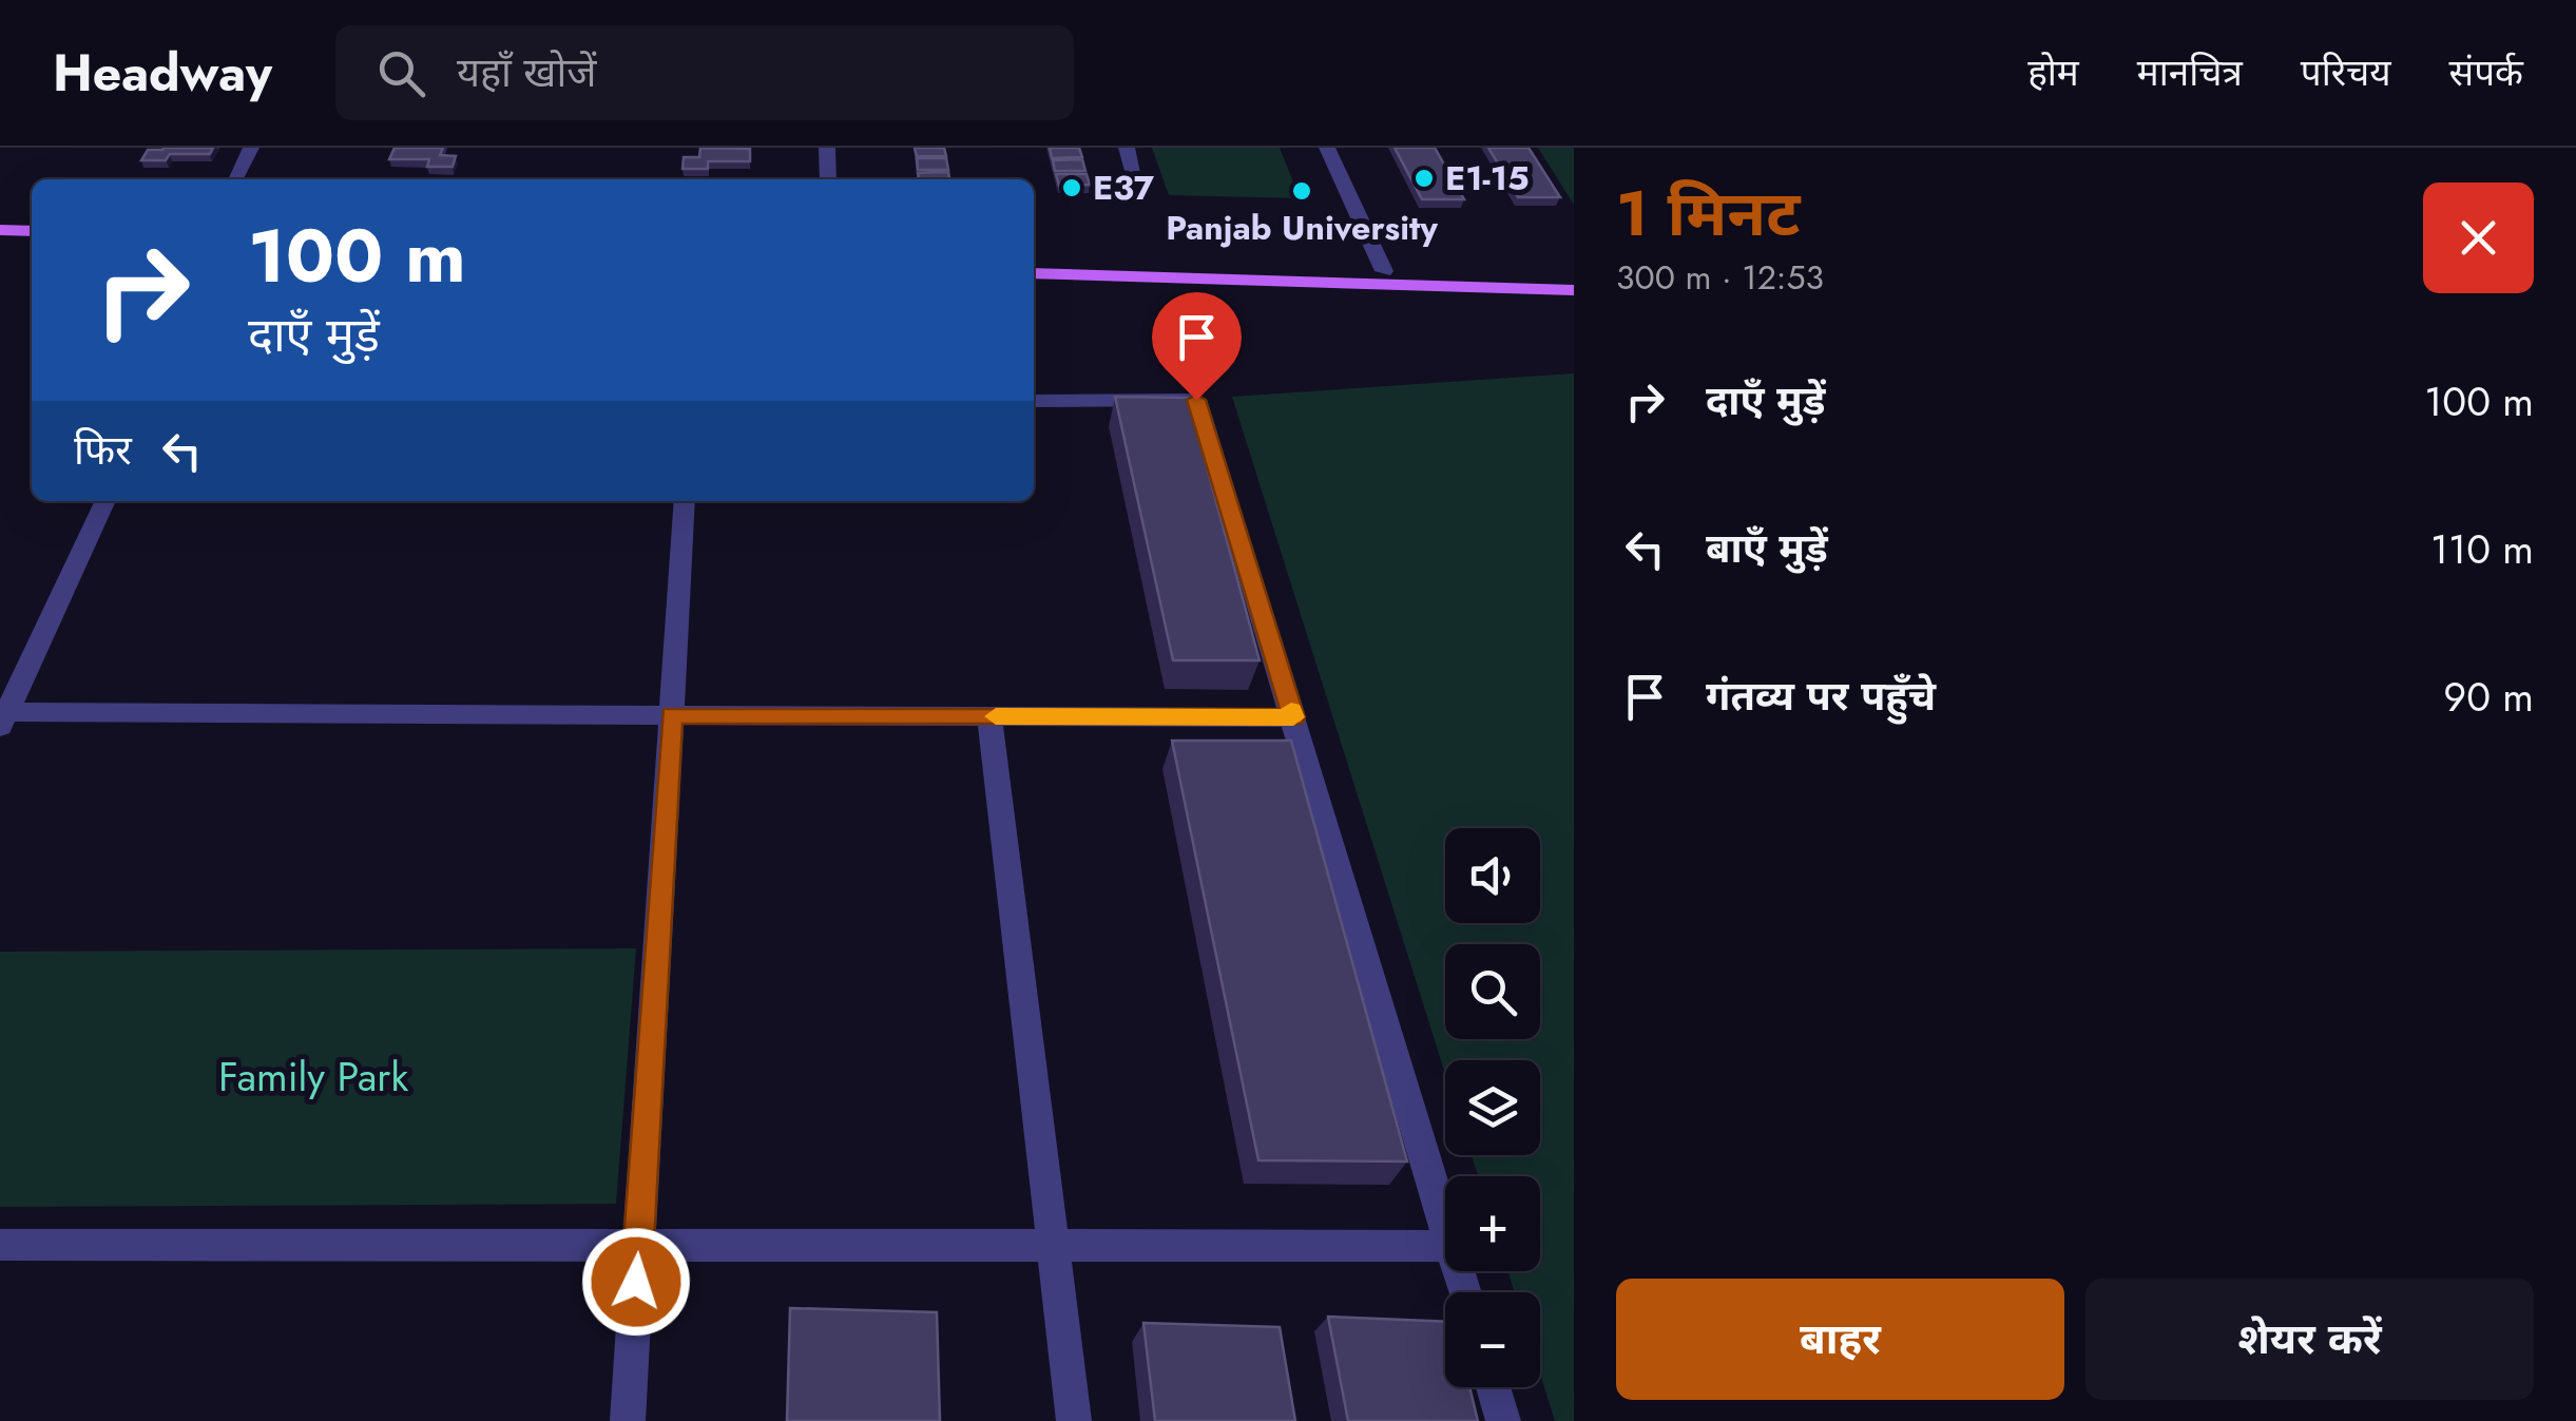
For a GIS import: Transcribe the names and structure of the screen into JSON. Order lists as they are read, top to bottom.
{
  "parks": ["Family Park"],
  "places": ["E1-15", "E37", "Panjab University"],
  "page": {
    "header": "Headway",
    "search": "यहाँ खोजें",
    "nav": [
      "होम",
      "मानचित्र",
      "परिचय",
      "संपर्क"
    ],
    "heading": ["1 मिनट", "300 m · 12:53"],
    "turn": ["100 m", "दाएँ मुड़ें"],
    "list": [
      {
        "name": "दाएँ मुड़ें",
        "value": "100 m"
      },
      {
        "name": "बाएँ मुड़ें",
        "value": "110 m"
      },
      {
        "name": "गंतव्य पर पहुँचे",
        "value": "90 m"
      }
    ],
    "then": "फिर",
    "map_buttons": ["+", "−"],
    "buttons": ["बाहर", "शेयर करें"]
  }
}
